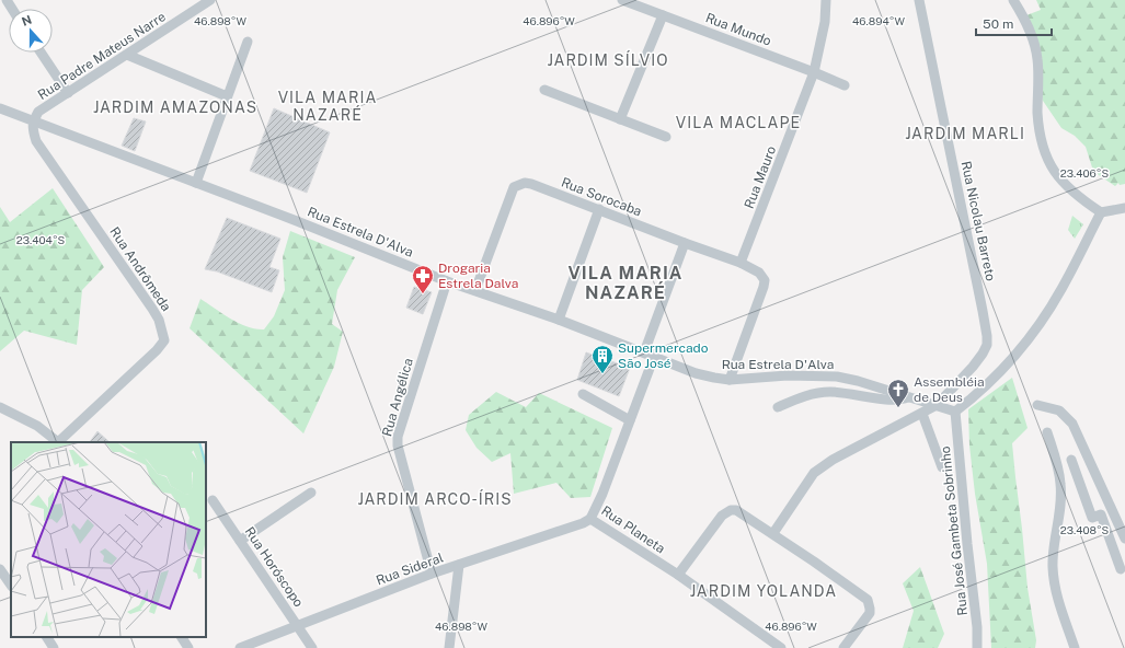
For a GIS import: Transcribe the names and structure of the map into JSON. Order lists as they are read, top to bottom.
{
  "streets": {
    "street": [
      "Rua Mundo",
      "Rua Padre Mateus Narre",
      "Rua Mauro",
      "Rua Sorocaba",
      "Rua Nicolau Barreto",
      "Rua Estrela D'Alva",
      "Rua Andrômeda",
      "Rua Angélica",
      "Rua Planeta",
      "Rua José Gambeta Sobrinho",
      "Rua Horóscopo",
      "Rua Sideral"
    ]
  },
  "crossings": [
    ["Rua Mundo", "Rua Mauro"],
    ["Rua Padre Mateus Narre", "Rua Estrela D'Alva"],
    ["Rua Padre Mateus Narre", "Rua Andrômeda"],
    ["Rua Mauro", "Rua Sorocaba"],
    ["Rua Sorocaba", "Rua Estrela D'Alva"],
    ["Rua Sorocaba", "Rua Planeta"],
    ["Rua Nicolau Barreto", "Rua Estrela D'Alva"],
    ["Rua Estrela D'Alva", "Rua Andrômeda"],
    ["Rua Estrela D'Alva", "Rua Angélica"],
    ["Rua Estrela D'Alva", "Rua Planeta"],
    ["Rua Estrela D'Alva", "Rua José Gambeta Sobrinho"],
    ["Rua Angélica", "Rua Sideral"],
    ["Rua Planeta", "Rua Sideral"],
    ["Rua Horóscopo", "Rua Sideral"]
  ],
  "districts": [
    "JARDIM SÍLVIO",
    "VILA MARIA NAZARÉ",
    "JARDIM AMAZONAS",
    "VILA MACLAPE",
    "JARDIM MARLI",
    "VILA MARIA NAZARÉ",
    "JARDIM ARCO-ÍRIS",
    "JARDIM YOLANDA"
  ],
  "places": {
    "pharmacy": ["Drogaria Estrela Dalva"],
    "building": ["Supermercado São José"],
    "church": ["Assembléia de Deus"]
  },
  "scale_bar": "50 m",
  "north": "top",
  "coordinates": [
    "46.898°W",
    "46.896°W",
    "46.894°W",
    "23.406°S",
    "23.404°S",
    "23.408°S"
  ]
}
